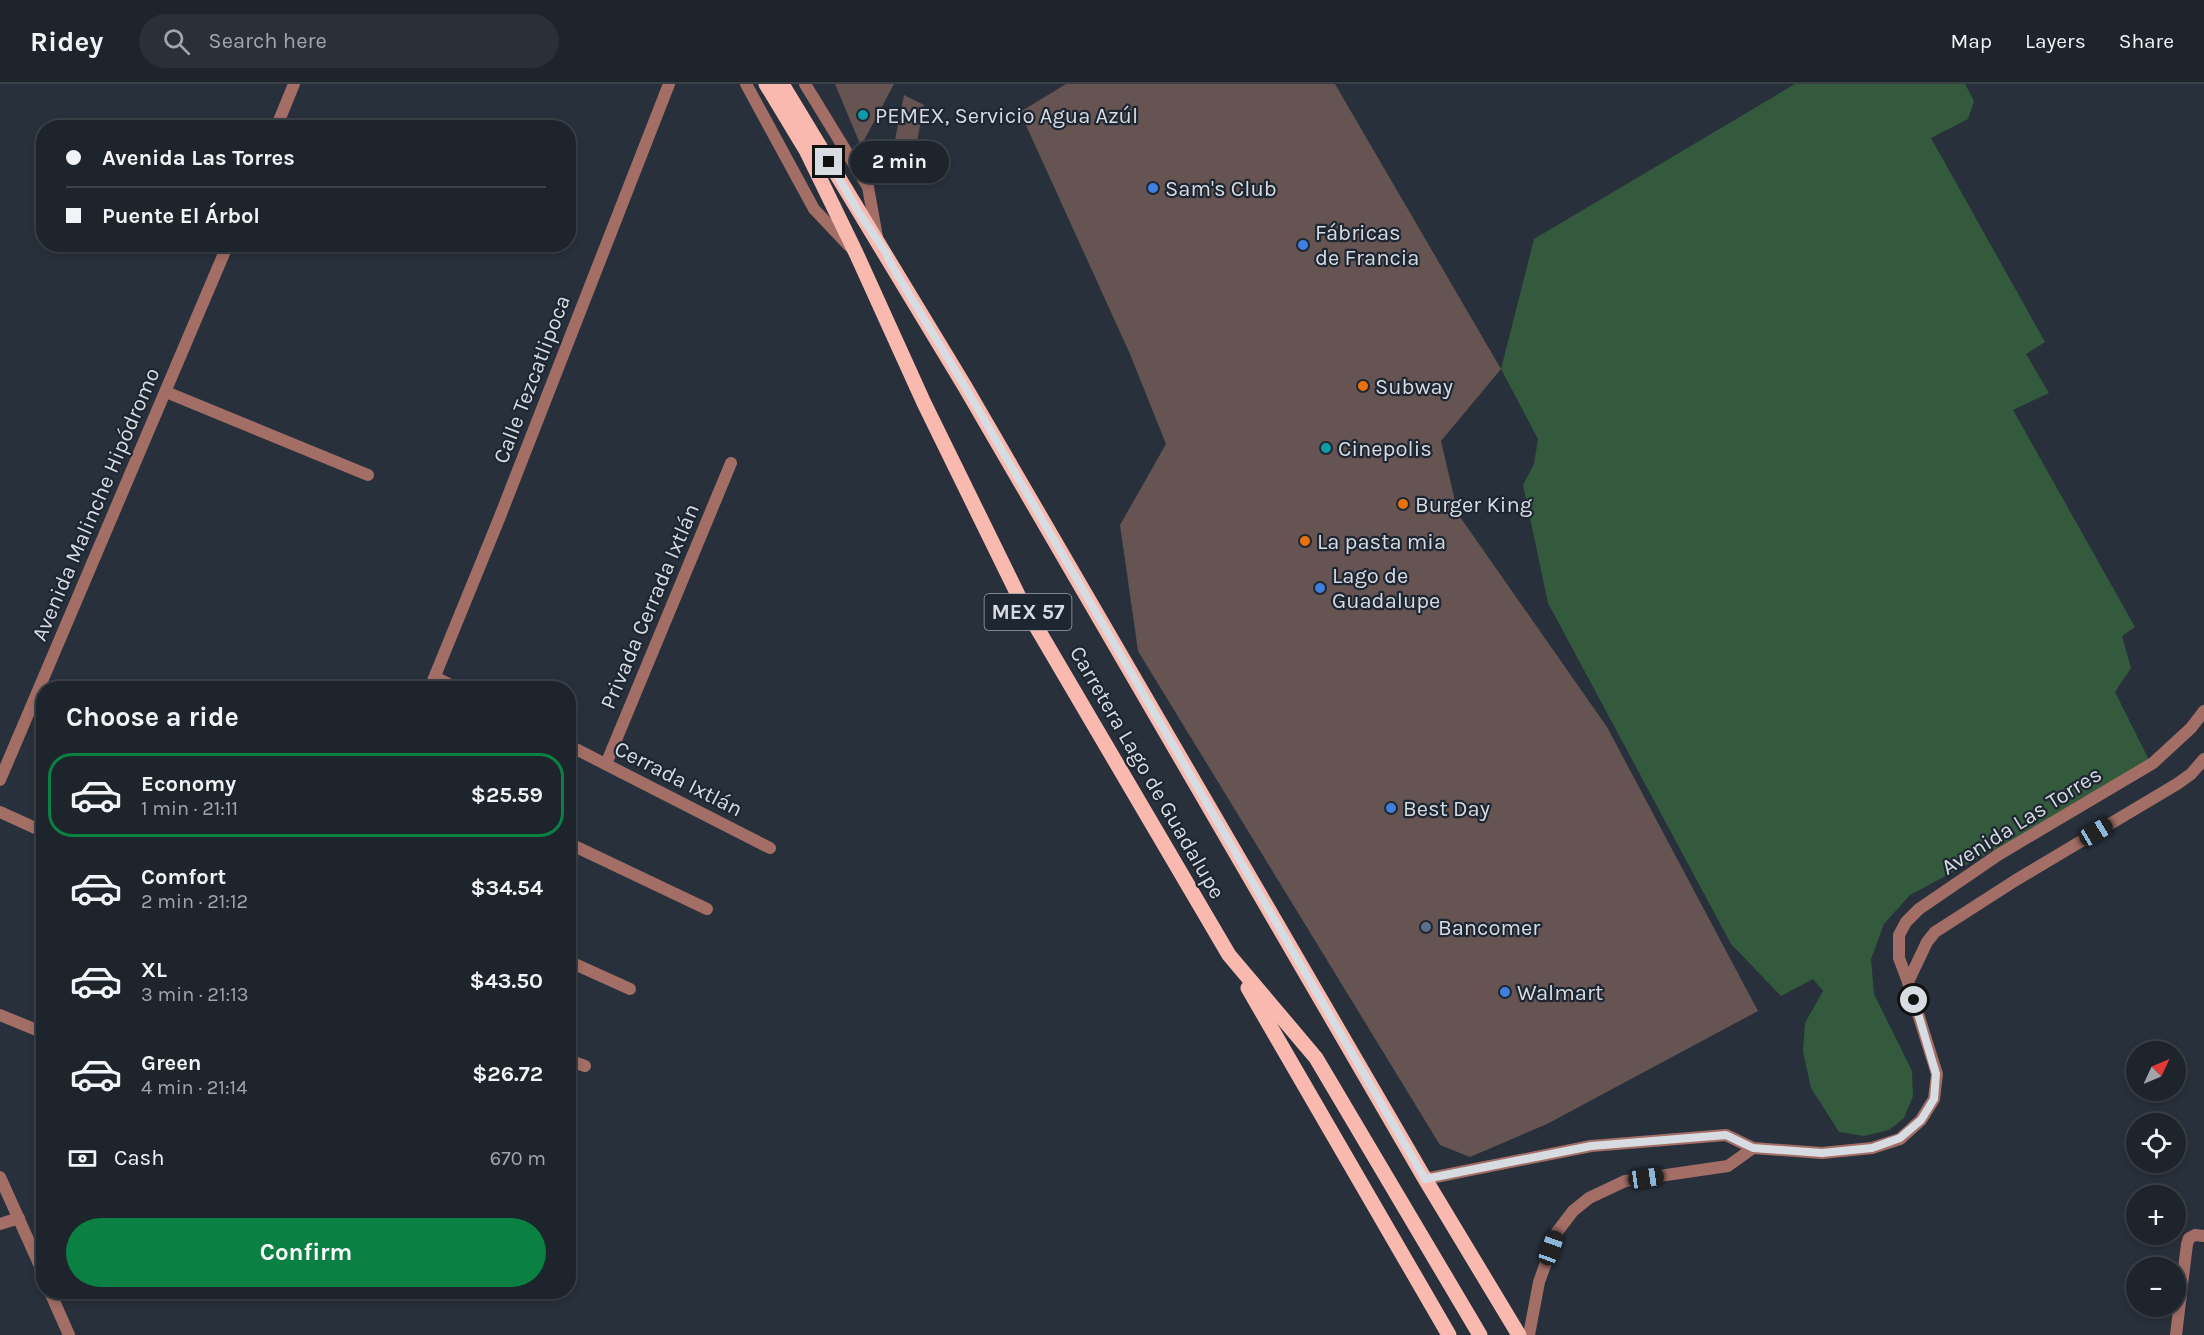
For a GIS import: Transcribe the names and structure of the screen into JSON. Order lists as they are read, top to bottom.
{
  "streets": {
    "main road": ["MEX 57", "Carretera Lago de Guadalupe"],
    "street": [
      "Calle Tezcatlipoca",
      "Avenida Malinche Hipódromo",
      "Privada Cerrada Ixtlán",
      "Cerrada Ixtlán",
      "Avenida Las Torres"
    ]
  },
  "crossings": [
    ["Privada Cerrada Ixtlán", "Cerrada Ixtlán"],
    ["Carretera Lago de Guadalupe", "Avenida Las Torres"]
  ],
  "places": [
    "PEMEX, Servicio Agua Azúl",
    "Sam's Club",
    "Fábricas de Francia",
    "Subway",
    "Cinepolis",
    "Burger King",
    "La pasta mia",
    "Lago de Guadalupe",
    "Best Day",
    "Bancomer",
    "Walmart"
  ],
  "north": "top right",
  "page": {
    "header": "Ridey",
    "search": "Search here",
    "nav": ["Map", "Layers", "Share"],
    "banner": ["Avenida Las Torres", "Puente El Árbol"],
    "bubble": "2 min",
    "heading": "Choose a ride",
    "list": [
      {
        "name": "Economy",
        "note": "1 min · 21:11",
        "value": "$25.59"
      },
      {
        "name": "Comfort",
        "note": "2 min · 21:12",
        "value": "$34.54"
      },
      {
        "name": "XL",
        "note": "3 min · 21:13",
        "value": "$43.50"
      },
      {
        "name": "Green",
        "note": "4 min · 21:14",
        "value": "$26.72"
      }
    ],
    "map_buttons": ["+", "−"],
    "pay": ["Cash", "670 m"],
    "buttons": "Confirm"
  }
}
